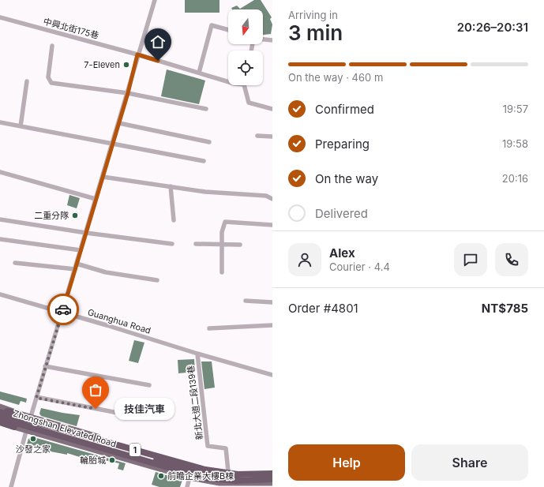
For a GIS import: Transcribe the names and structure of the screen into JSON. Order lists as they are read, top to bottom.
{
  "streets": {
    "highway": ["Zhongshan Elevated Road", "1"],
    "street": ["中興北街175巷", "Guanghua Road", "新北大道二段139巷"]
  },
  "crossings": [
    ["Guanghua Road", "新北大道二段139巷"],
    ["新北大道二段139巷", "1"]
  ],
  "places": [
    "7-Eleven",
    "二重分隊",
    "技佳汽車",
    "沙發之家",
    "輪胎城",
    "前瞻企業大樓B棟"
  ],
  "north": "bottom",
  "page": {
    "heading": ["3 min", "Arriving in", "20:26–20:31"],
    "panel": [
      "Alex",
      "Courier · 4.4",
      "Order #4801",
      "NT$785"
    ],
    "bar": "On the way · 460 m",
    "list": [
      ["Confirmed", "19:57"],
      ["Preparing", "19:58"],
      ["On the way", "20:16"],
      "Delivered"
    ],
    "bubble": "技佳汽車",
    "buttons": ["Help", "Share"]
  }
}
